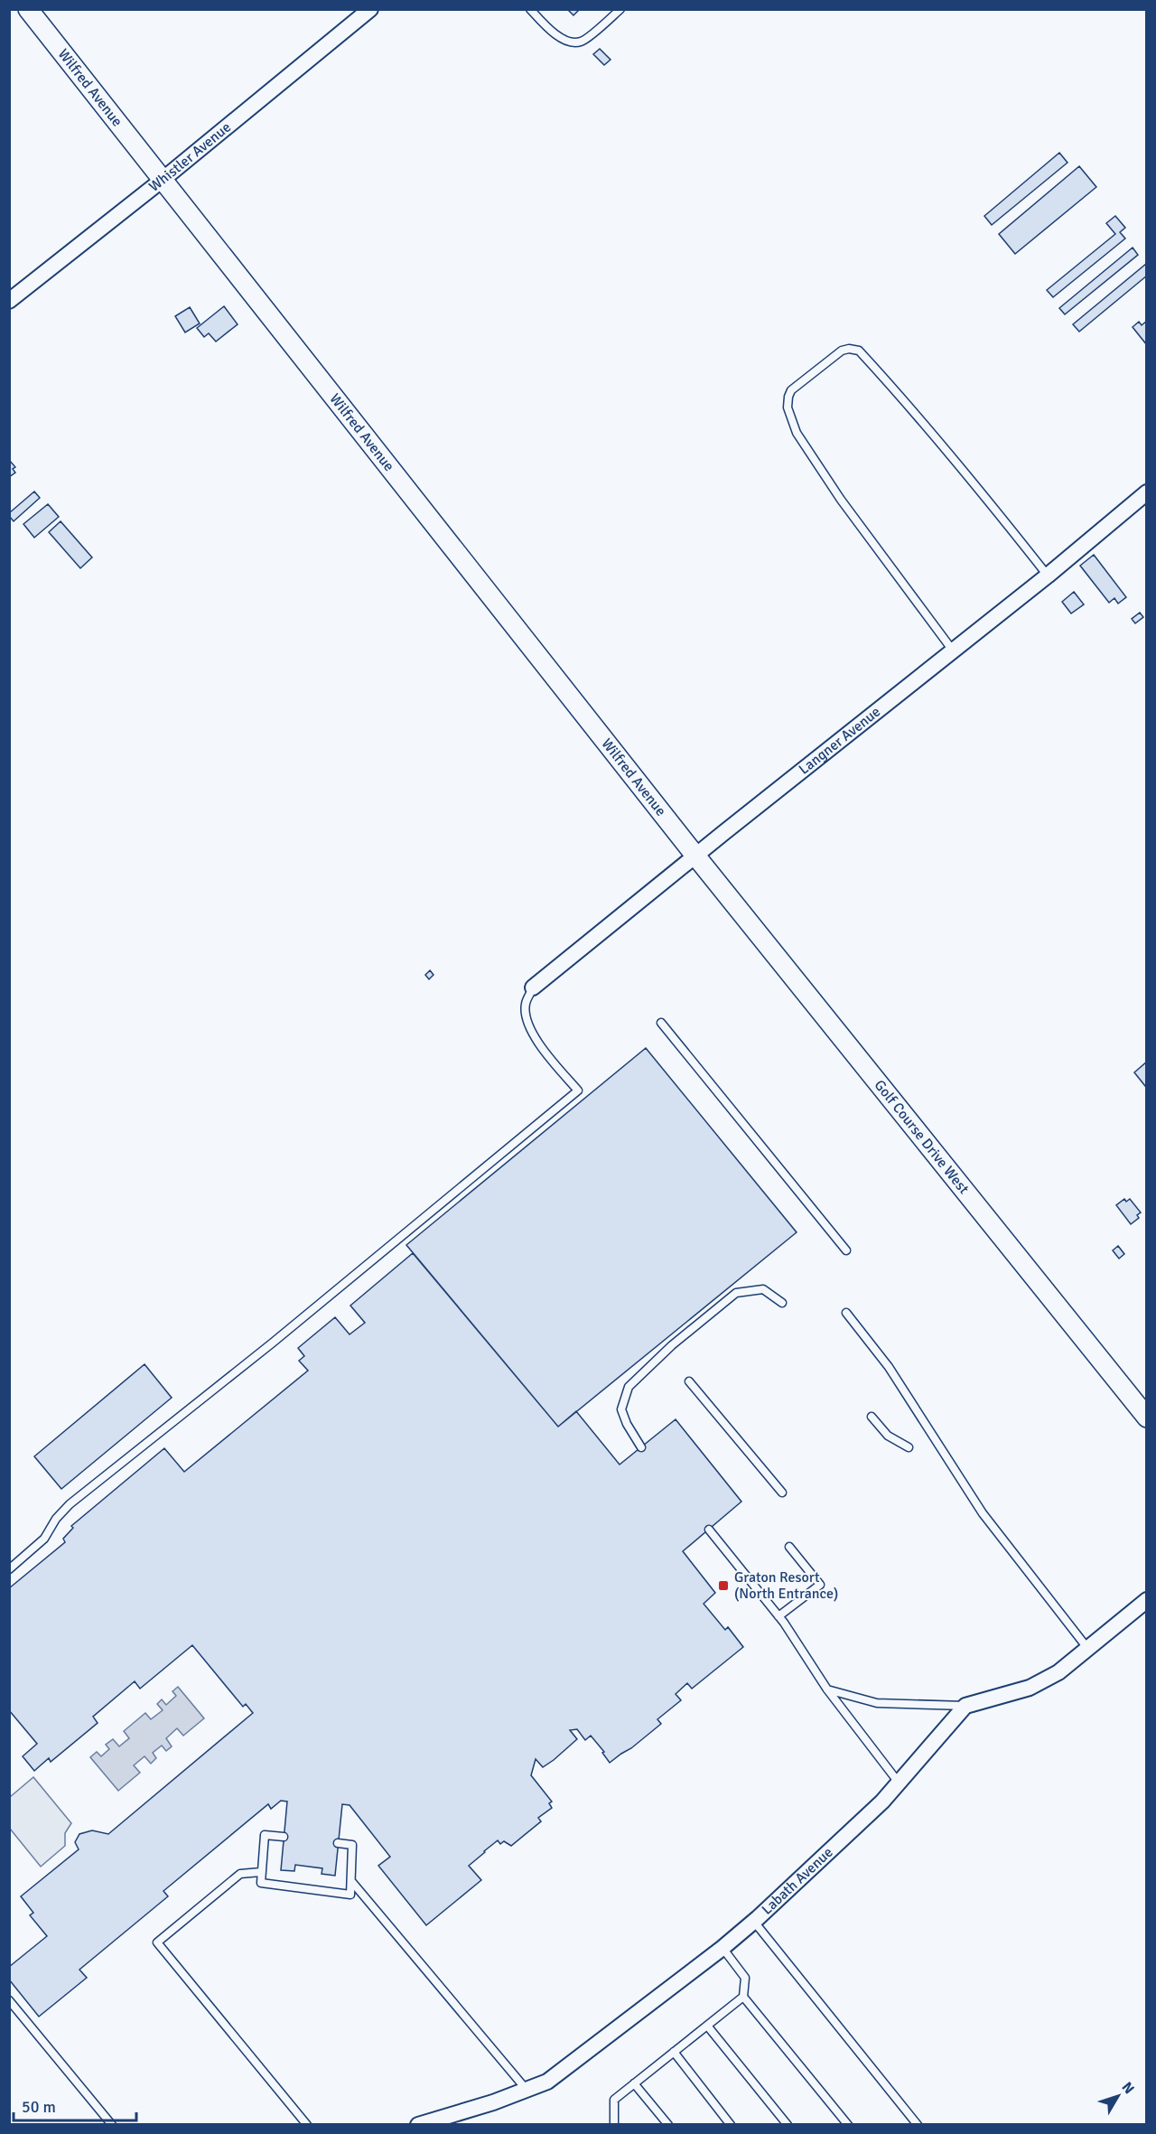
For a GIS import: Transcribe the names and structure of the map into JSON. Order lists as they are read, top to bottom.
{
  "streets": {
    "street": [
      "Wilfred Avenue",
      "Whistler Avenue",
      "Langner Avenue",
      "Golf Course Drive West",
      "Labath Avenue"
    ]
  },
  "crossings": [
    ["Wilfred Avenue", "Whistler Avenue"],
    ["Wilfred Avenue", "Langner Avenue"],
    ["Wilfred Avenue", "Golf Course Drive West"],
    ["Langner Avenue", "Golf Course Drive West"]
  ],
  "places": {
    "transit": ["Graton Resort (North Entrance)"]
  },
  "scale_bar": "50 m",
  "north": "top right"
}
